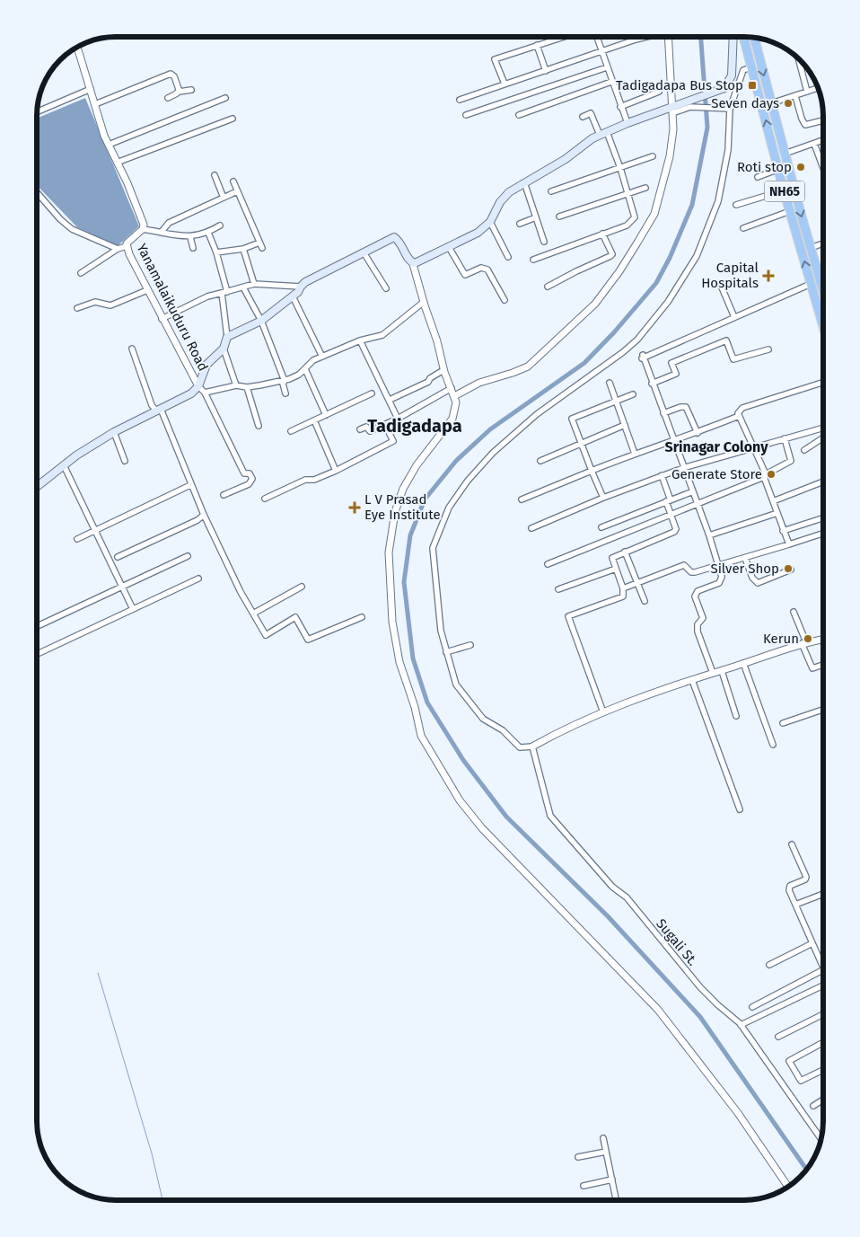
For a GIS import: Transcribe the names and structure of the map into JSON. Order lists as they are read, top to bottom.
{
  "streets": {
    "highway": ["NH65"],
    "street": ["Yanamalaikuduru Road", "Sugali St."]
  },
  "districts": ["Tadigadapa", "Srinagar Colony"],
  "places": {
    "transit": ["Tadigadapa Bus Stop"],
    "other": [
      "Seven days",
      "Roti stop",
      "Generate Store",
      "Silver Shop",
      "Kerun"
    ],
    "health": ["Capital Hospitals", "L V Prasad Eye Institute"]
  }
}
